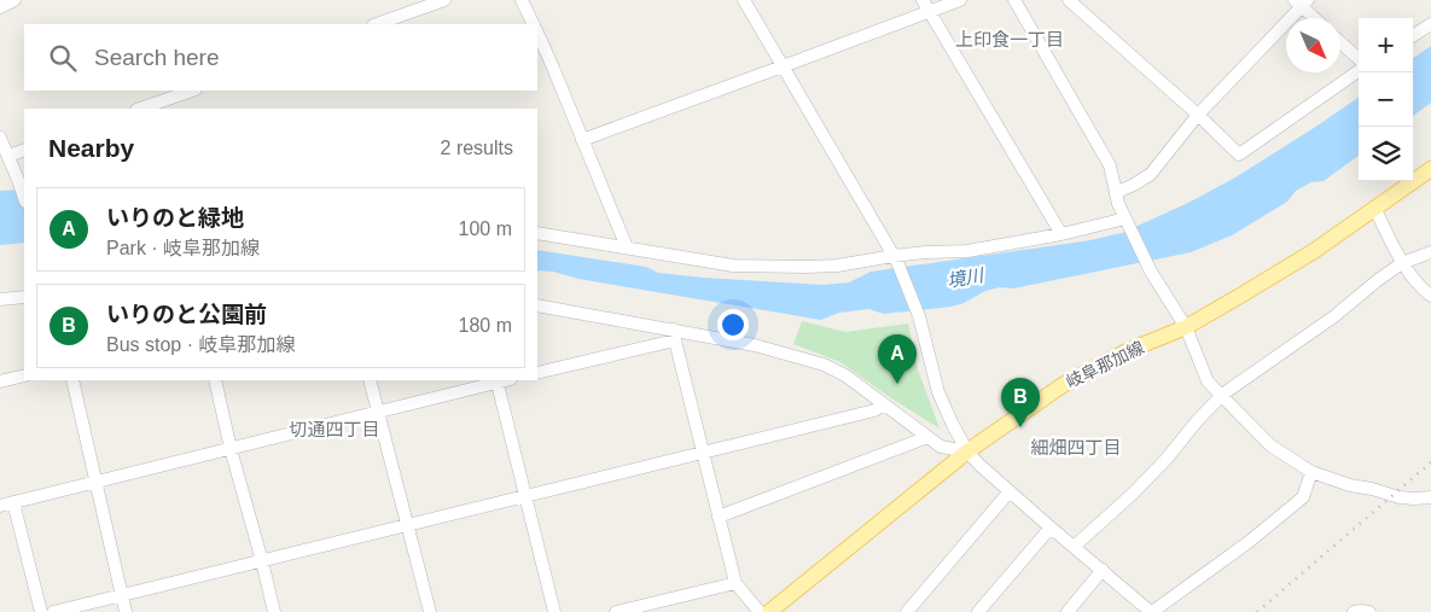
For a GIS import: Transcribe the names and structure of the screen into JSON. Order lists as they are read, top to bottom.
{
  "streets": {
    "main road": ["岐阜那加線"]
  },
  "districts": ["上印食一丁目", "切通四丁目", "細畑四丁目"],
  "water": ["境川"],
  "north": "bottom right",
  "page": {
    "map_buttons": ["+", "−"],
    "search": "Search here",
    "heading": ["Nearby", "2 results"],
    "list": [
      {
        "mark": "A",
        "name": "いりのと緑地",
        "note": "Park · 岐阜那加線",
        "value": "100 m"
      },
      {
        "mark": "B",
        "name": "いりのと公園前",
        "note": "Bus stop · 岐阜那加線",
        "value": "180 m"
      }
    ],
    "pins": ["A", "B"]
  }
}
